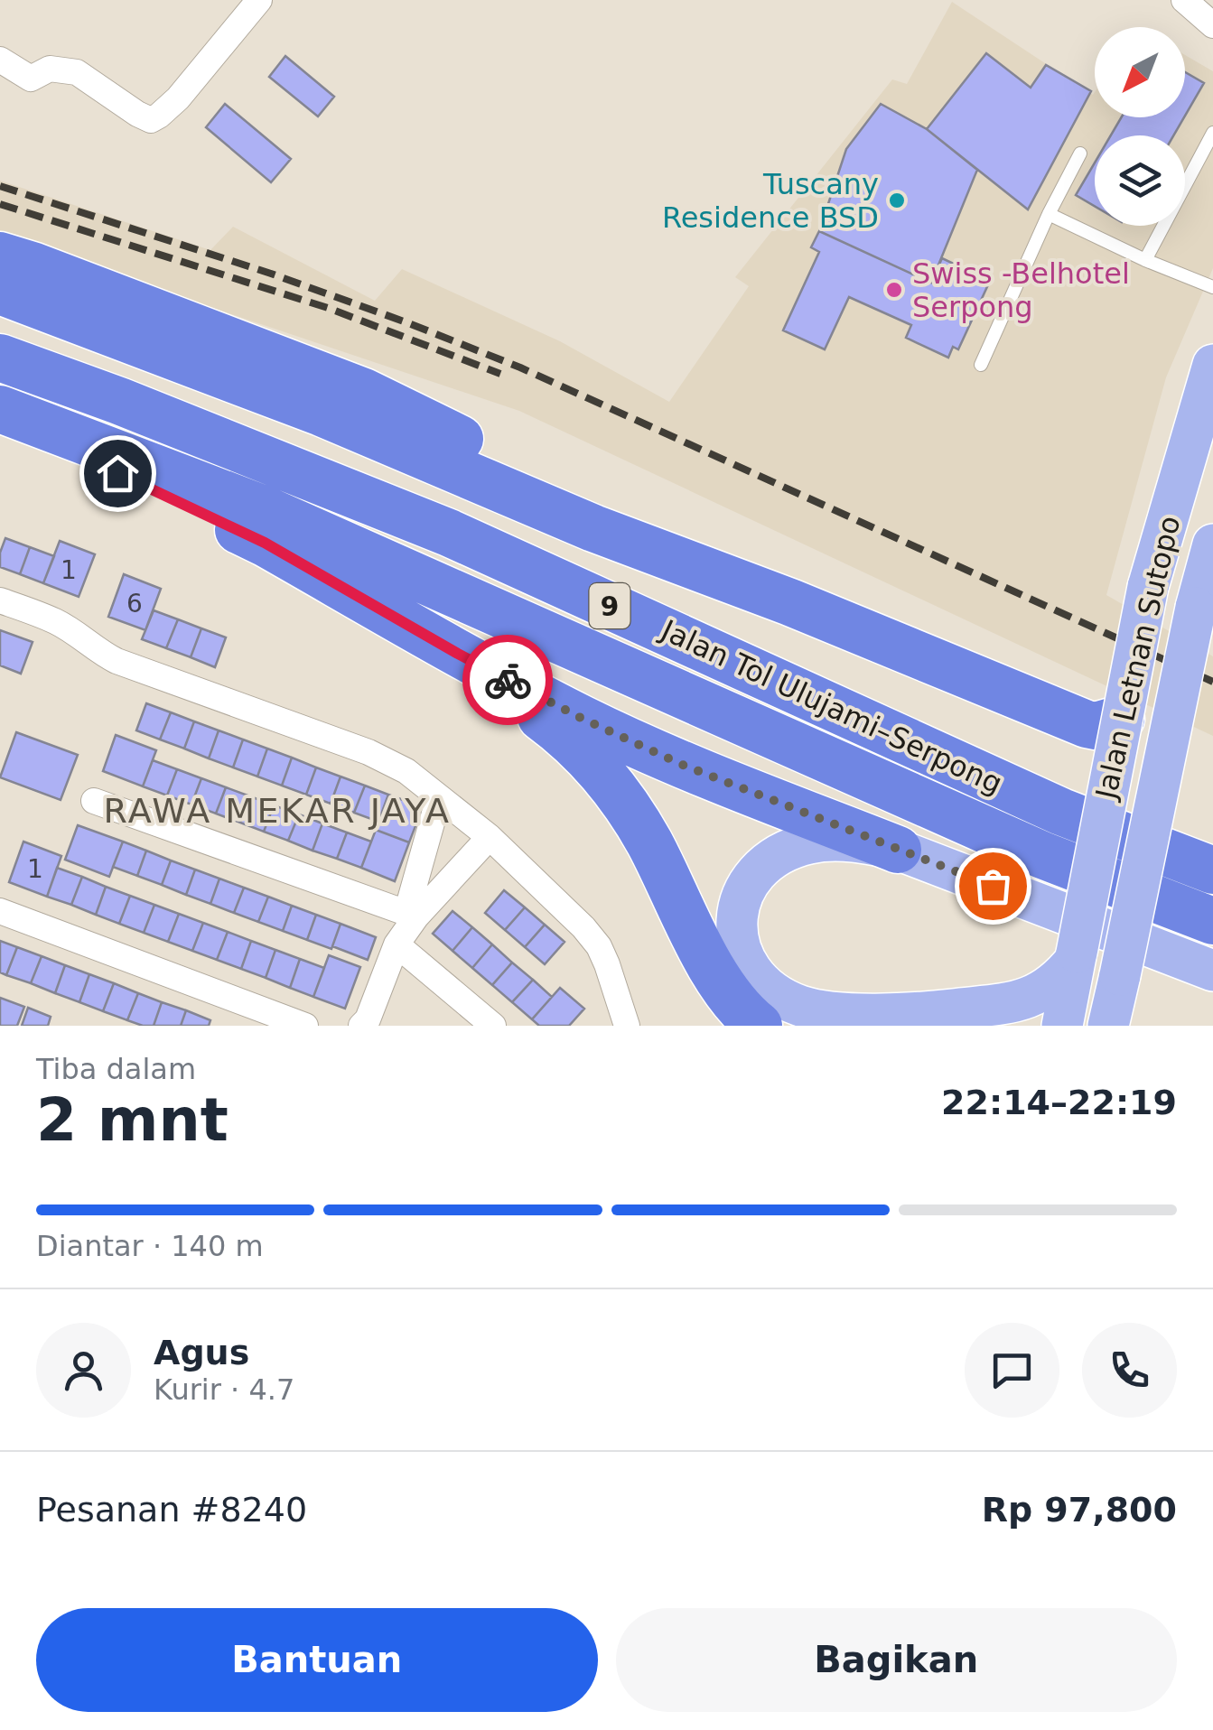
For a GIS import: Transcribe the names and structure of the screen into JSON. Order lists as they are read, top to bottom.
{
  "streets": {
    "highway": ["9", "Jalan Tol Ulujami–Serpong"],
    "main road": ["Jalan Letnan Sutopo"]
  },
  "districts": ["RAWA MEKAR JAYA"],
  "places": ["Tuscany Residence BSD", "Swiss -Belhotel Serpong"],
  "house_numbers": ["1", "6", "1"],
  "north": "bottom left",
  "page": {
    "heading": ["2 mnt", "Tiba dalam", "22:14–22:19"],
    "panel": [
      "Agus",
      "Kurir · 4.7",
      "Pesanan #8240",
      "Rp 97,800"
    ],
    "bar": "Diantar · 140 m",
    "buttons": ["Bantuan", "Bagikan"]
  }
}
